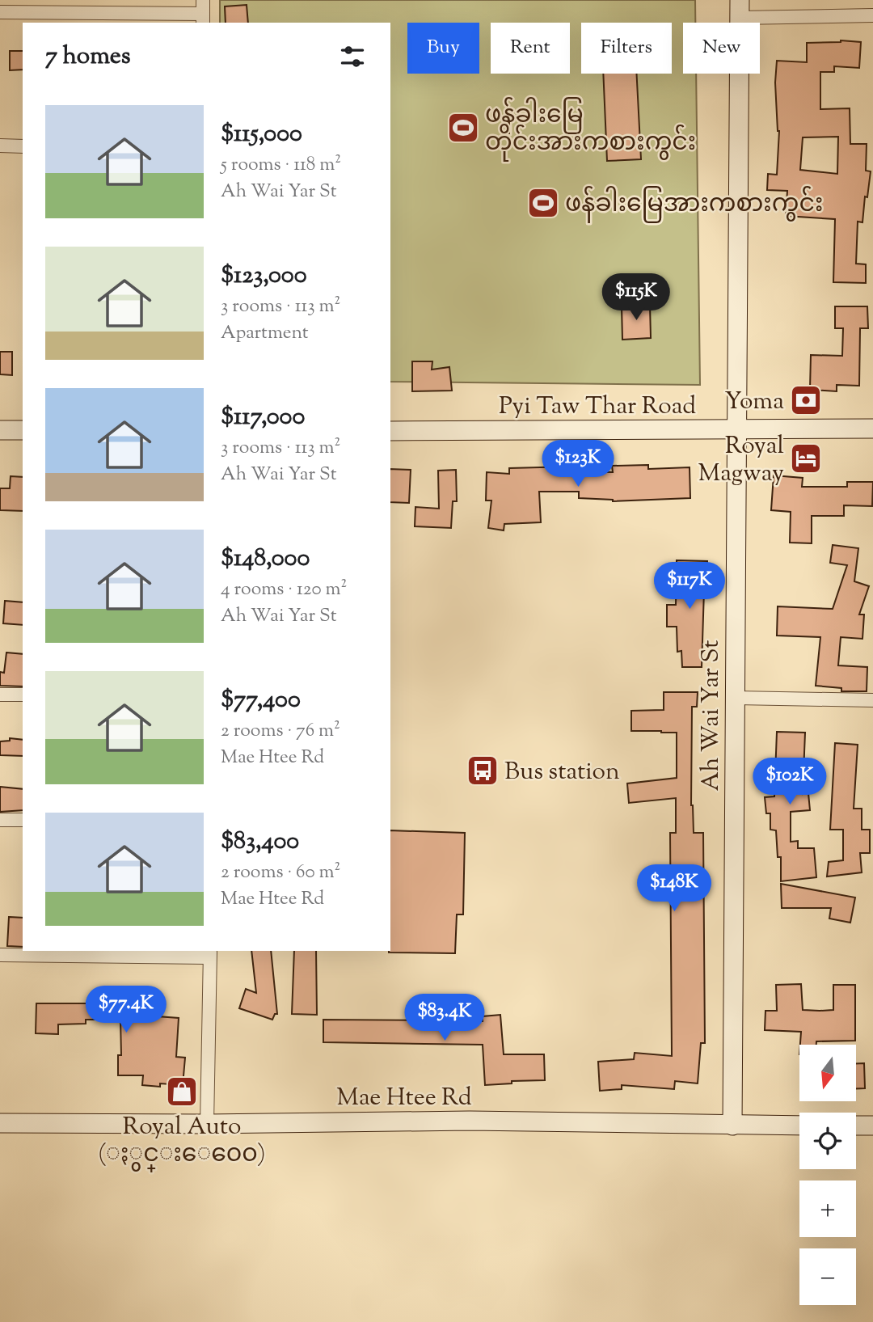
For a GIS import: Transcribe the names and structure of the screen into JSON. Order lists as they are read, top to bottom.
{
  "streets": {
    "street": ["Pyi Taw Thar Road", "Ah Wai Yar St", "Mae Htee Rd"]
  },
  "crossings": [
    ["Pyi Taw Thar Road", "Ah Wai Yar St"],
    ["Ah Wai Yar St", "Mae Htee Rd"]
  ],
  "places": {
    "sports": ["ဖန်ခါးမြေ တိုင်းအားကစားကွင်း", "ဖန်ခါးမြေအားကစားကွင်း"],
    "bank": ["Yoma"],
    "hotel": ["Royal Magway"],
    "bus stop": ["Bus station"],
    "shop": ["Royal Auto (ႏွင္းေ၀ေ၀)"]
  },
  "north": "bottom",
  "page": {
    "chip": [
      "Buy",
      "Rent",
      "Filters",
      "New"
    ],
    "heading": "7 homes",
    "list": [
      {
        "name": "$115,000",
        "note": "5 rooms · 118 m² · Ah Wai Yar St"
      },
      {
        "name": "$123,000",
        "note": "3 rooms · 113 m² · Apartment"
      },
      {
        "name": "$117,000",
        "note": "3 rooms · 113 m² · Ah Wai Yar St"
      },
      {
        "name": "$148,000",
        "note": "4 rooms · 120 m² · Ah Wai Yar St"
      },
      {
        "name": "$77,400",
        "note": "2 rooms · 76 m² · Mae Htee Rd"
      },
      {
        "name": "$83,400",
        "note": "2 rooms · 60 m² · Mae Htee Rd"
      }
    ],
    "price": [
      "$115K",
      "$123K",
      "$117K",
      "$102K",
      "$148K",
      "$77.4K",
      "$83.4K"
    ],
    "map_buttons": ["+", "−"]
  }
}
